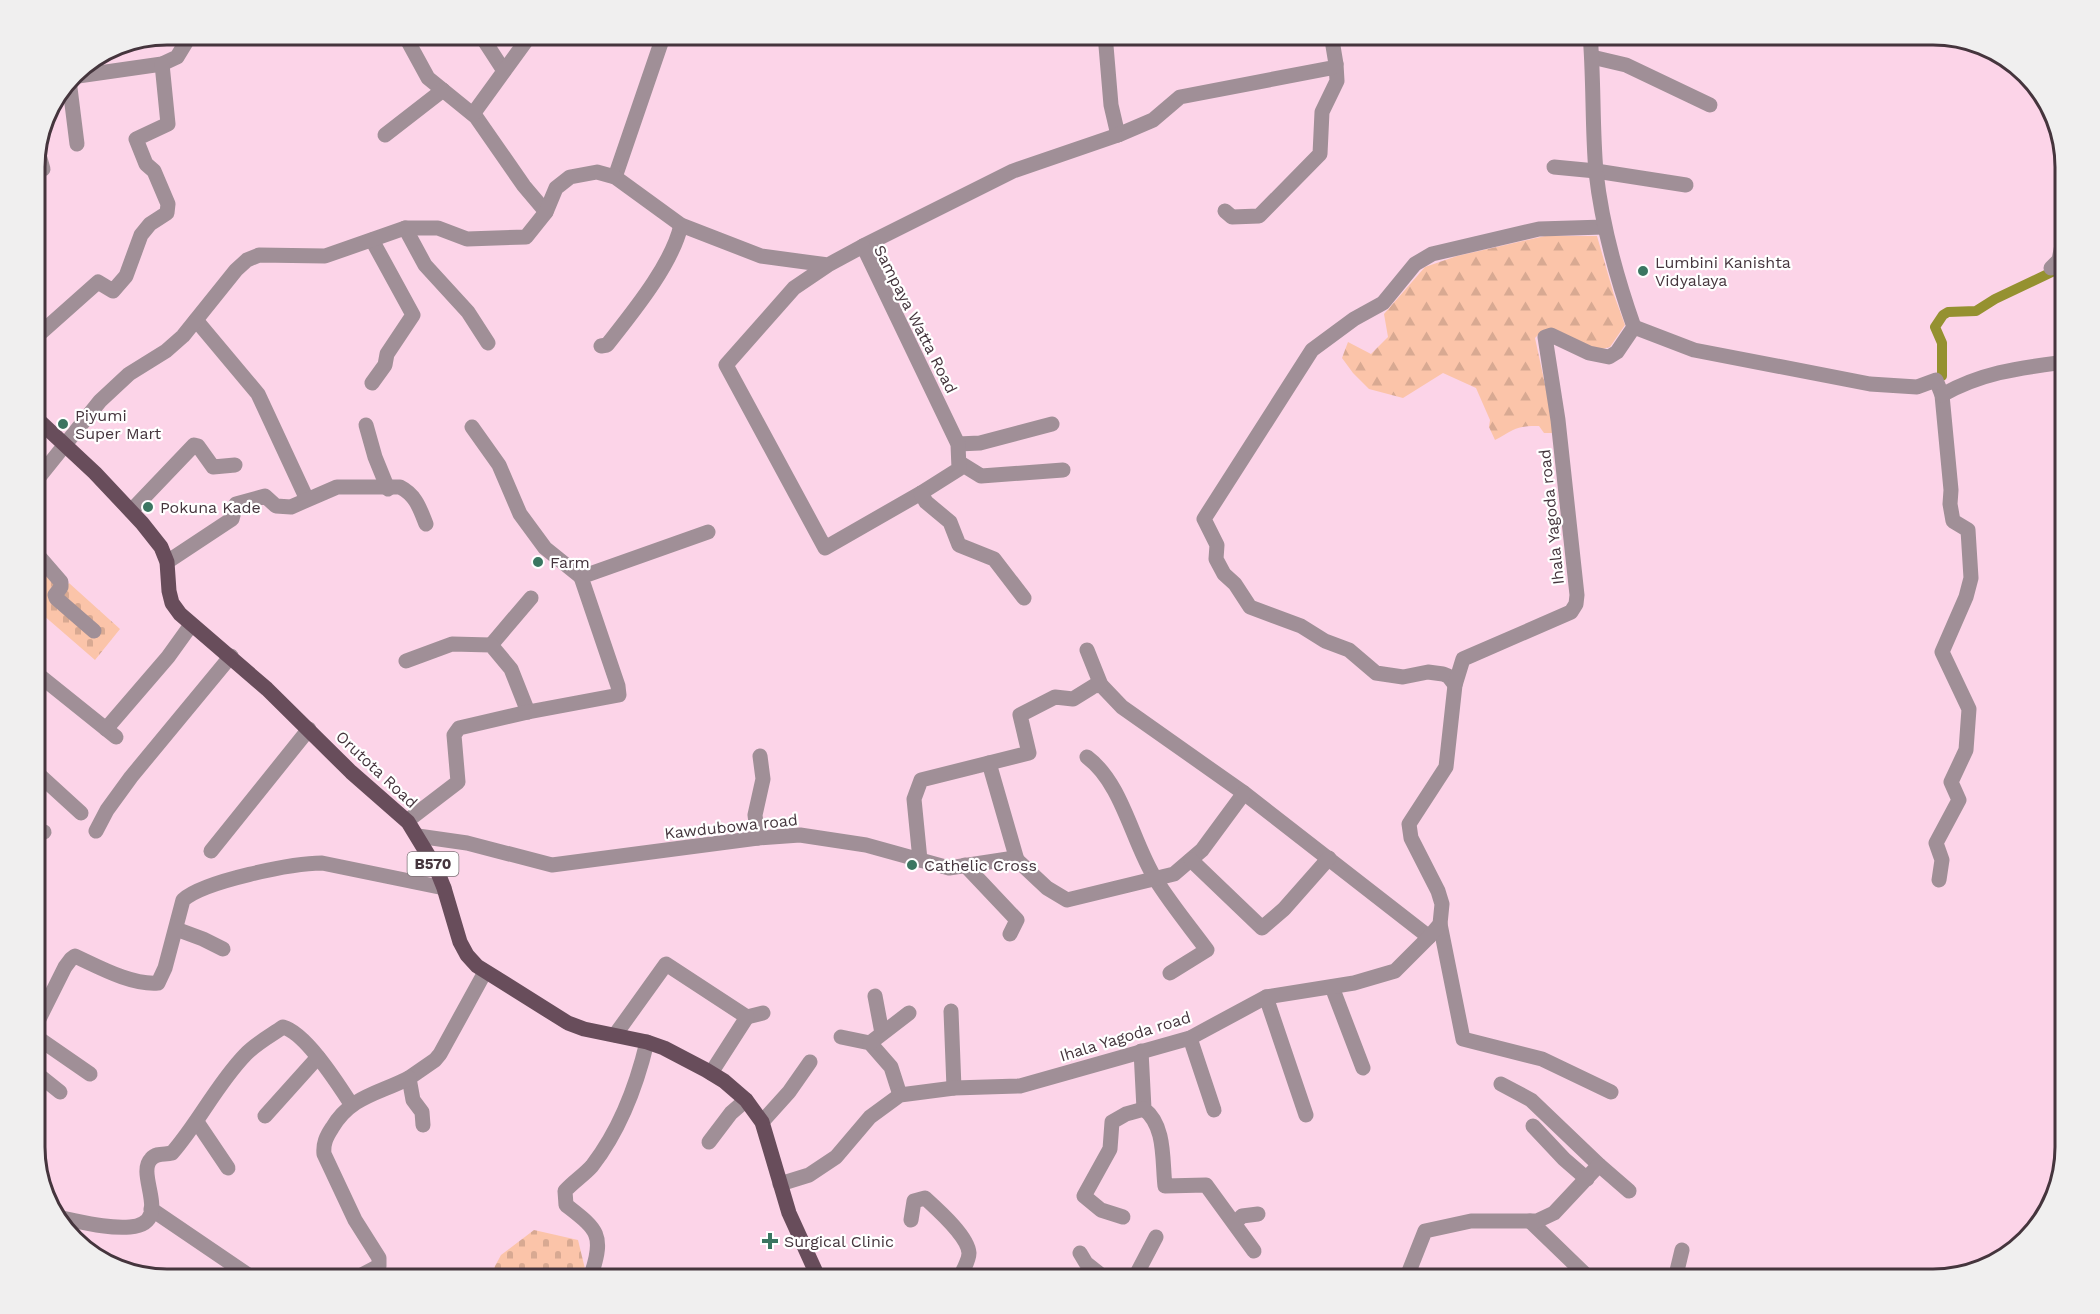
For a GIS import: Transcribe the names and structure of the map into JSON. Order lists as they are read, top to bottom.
{
  "streets": {
    "main road": ["Orutota Road", "B570"],
    "street": ["Sampaya Watta Road", "Ihala Yagoda road", "Kawdubowa road"]
  },
  "crossings": [
    ["Ihala Yagoda road", "Orutota Road"],
    ["Orutota Road", "Kawdubowa road"]
  ],
  "places": {
    "other": [
      "Lumbini Kanishta Vidyalaya",
      "Piyumi Super Mart",
      "Pokuna Kade",
      "Farm",
      "Cathelic Cross"
    ],
    "health": ["Surgical Clinic"]
  }
}
